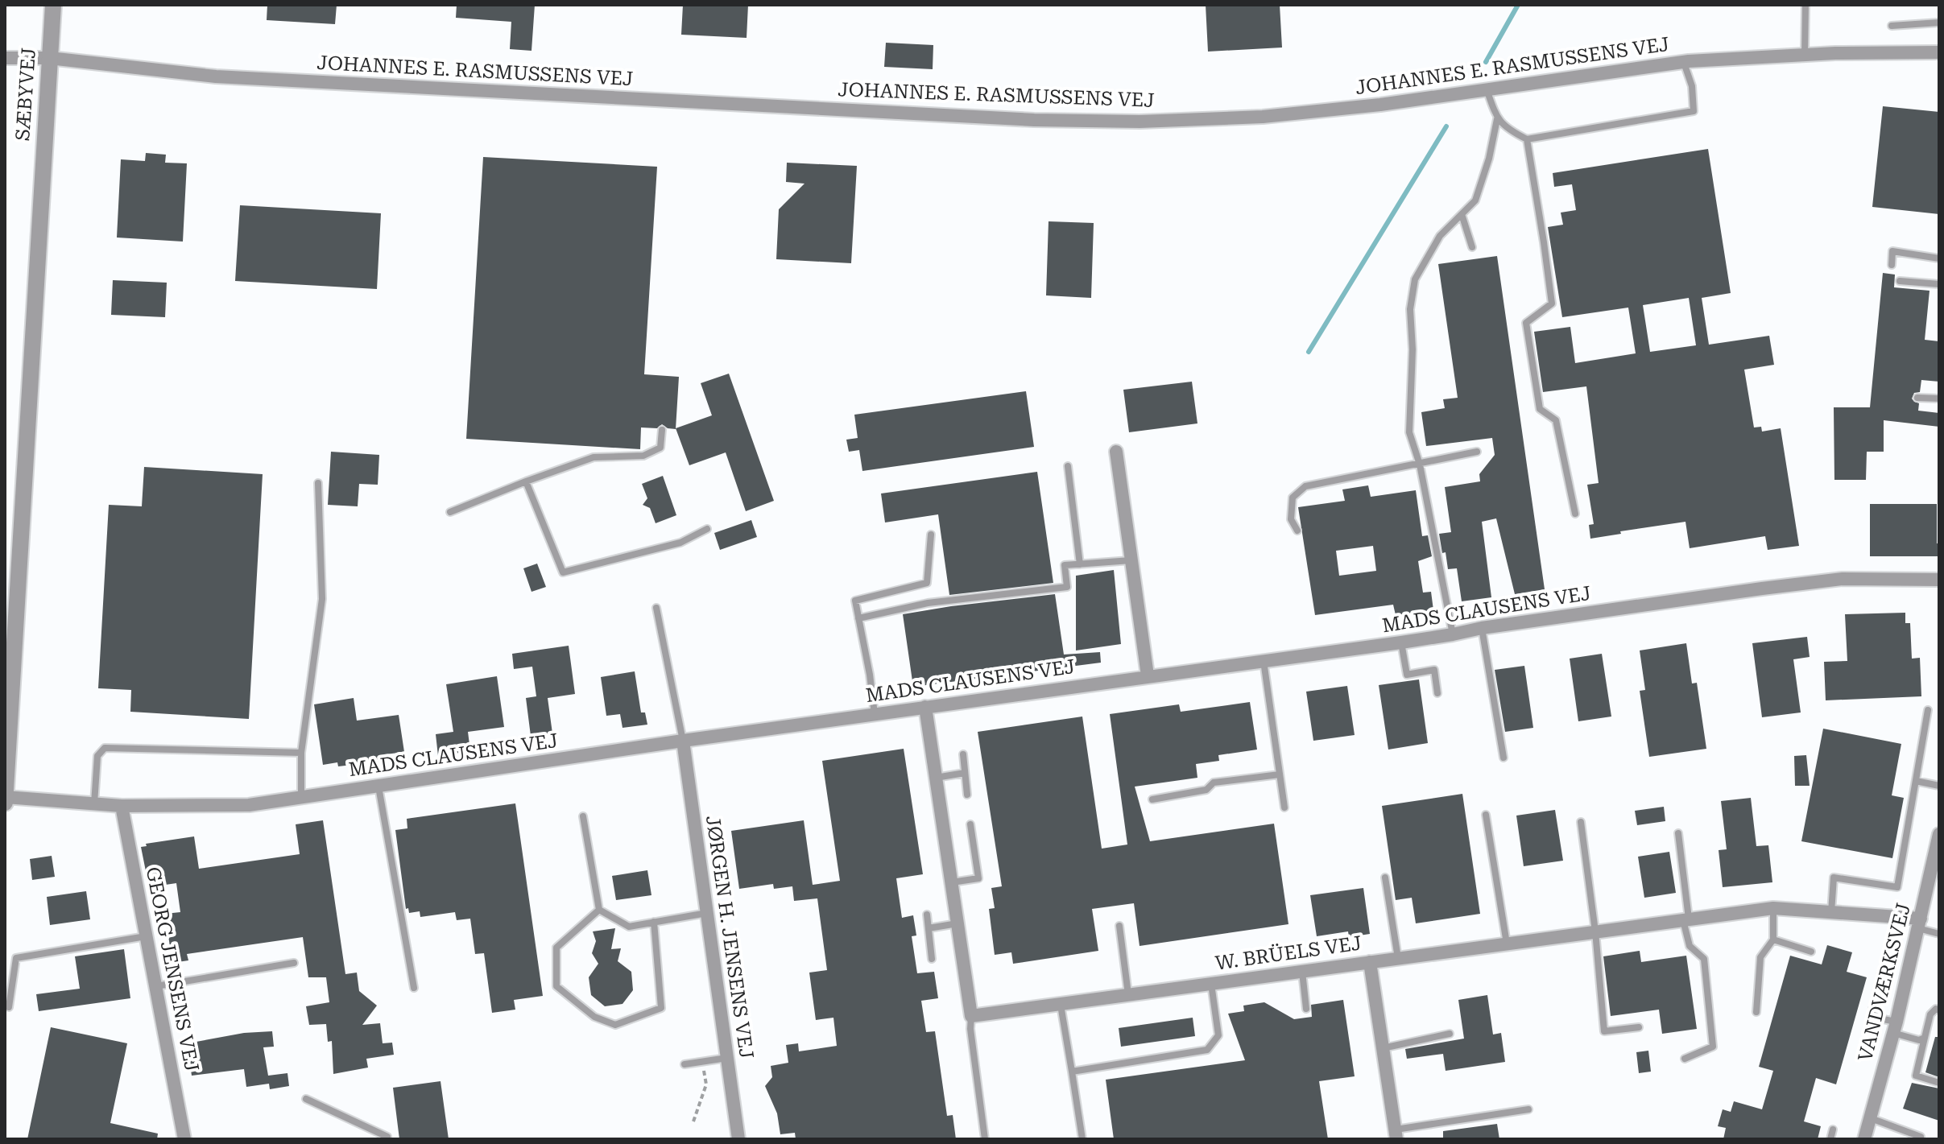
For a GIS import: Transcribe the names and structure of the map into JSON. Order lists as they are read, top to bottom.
{
  "streets": {
    "street": [
      "JOHANNES E. RASMUSSENS VEJ",
      "SÆBYVEJ",
      "MADS CLAUSENS VEJ",
      "JØRGEN H. JENSENS VEJ",
      "W. BRÜELS VEJ",
      "GEORG JENSENS VEJ",
      "VANDVÆRKSVEJ"
    ]
  },
  "crossings": [
    ["JOHANNES E. RASMUSSENS VEJ", "SÆBYVEJ"],
    ["SÆBYVEJ", "MADS CLAUSENS VEJ"],
    ["MADS CLAUSENS VEJ", "JØRGEN H. JENSENS VEJ"],
    ["MADS CLAUSENS VEJ", "GEORG JENSENS VEJ"],
    ["W. BRÜELS VEJ", "VANDVÆRKSVEJ"]
  ]
}
